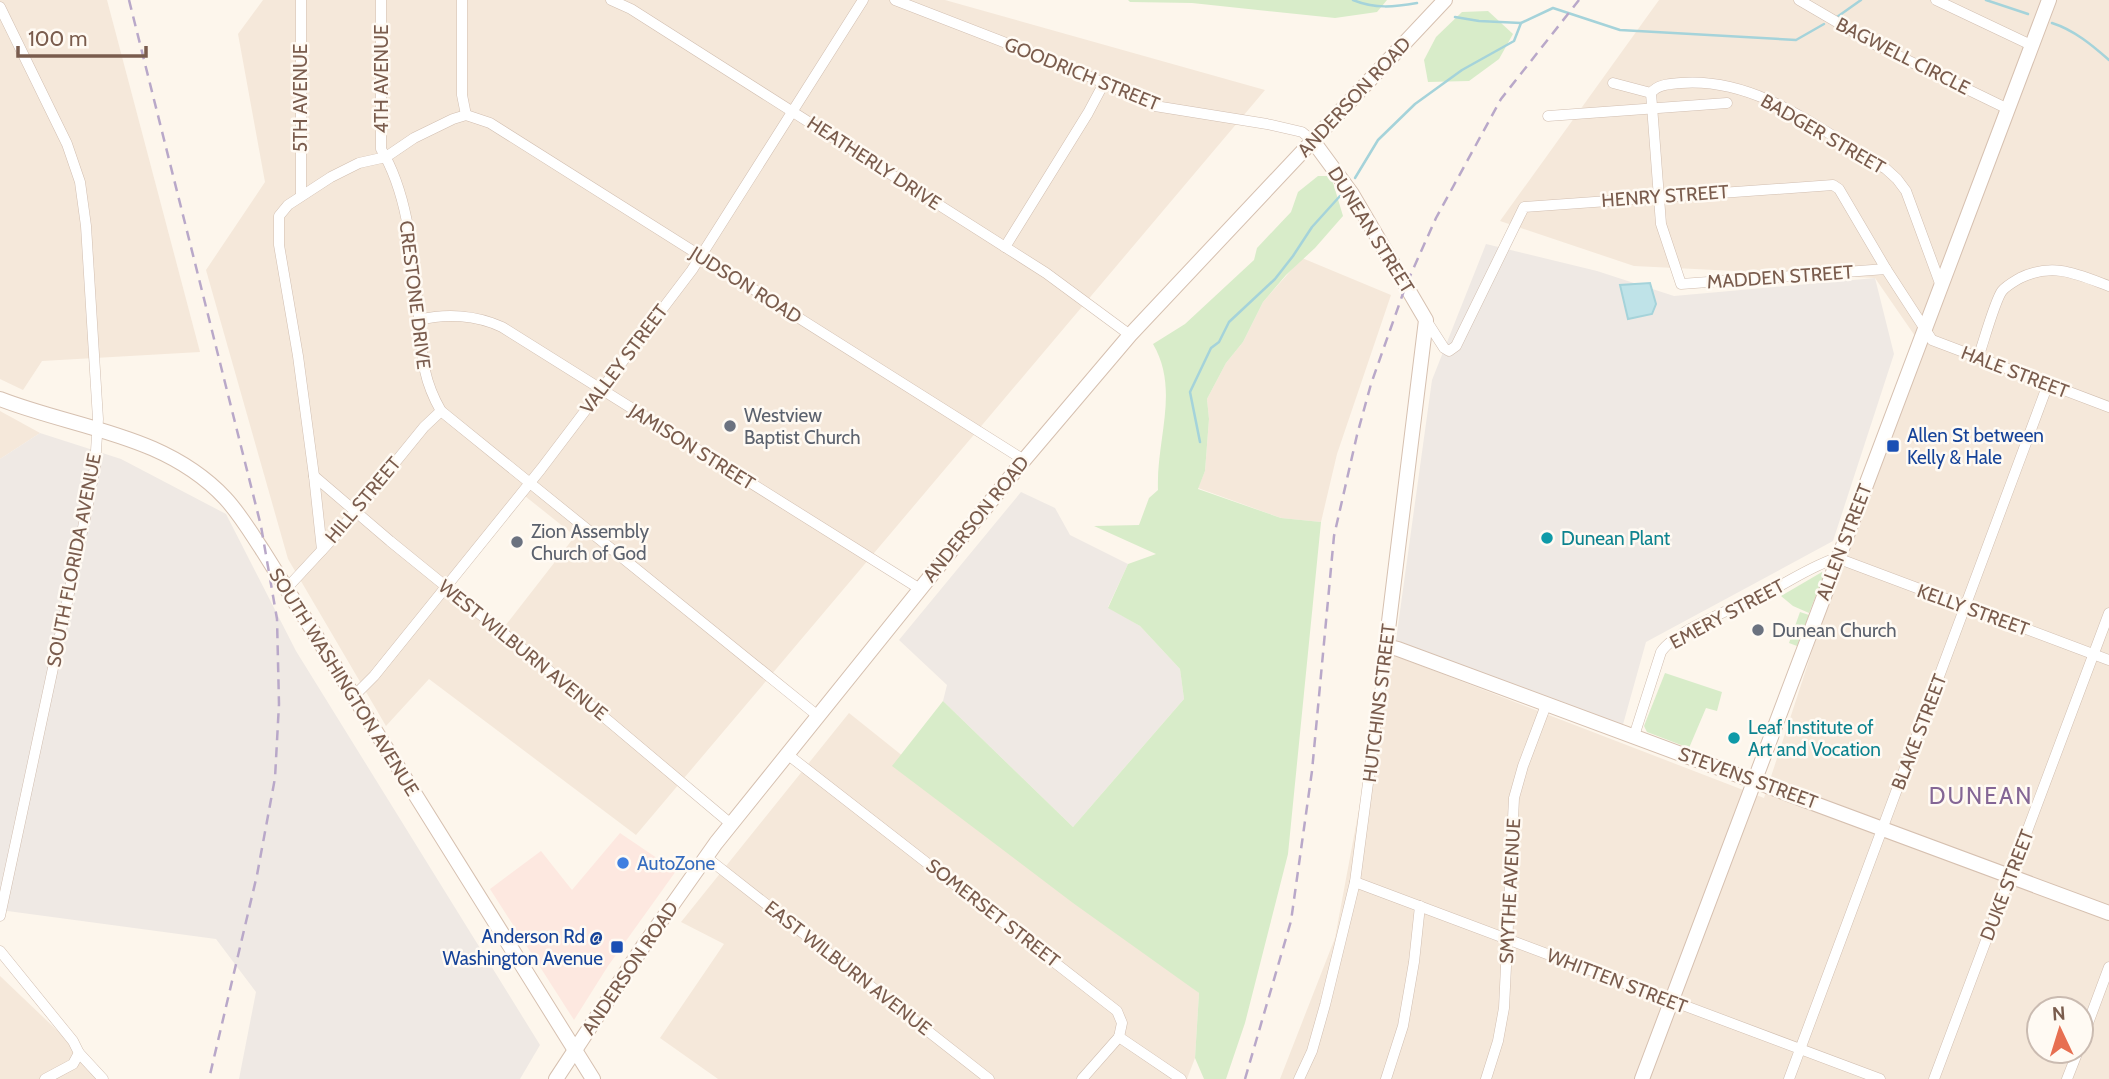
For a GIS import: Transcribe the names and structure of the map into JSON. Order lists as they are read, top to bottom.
{
  "streets": {
    "street": [
      "BAGWELL CIRCLE",
      "GOODRICH STREET",
      "4TH AVENUE",
      "ANDERSON ROAD",
      "5TH AVENUE",
      "BADGER STREET",
      "HEATHERLY DRIVE",
      "HENRY STREET",
      "DUNEAN STREET",
      "MADDEN STREET",
      "JUDSON ROAD",
      "CRESTONE DRIVE",
      "VALLEY STREET",
      "HALE STREET",
      "JAMISON STREET",
      "HILL STREET",
      "ALLEN STREET",
      "SOUTH FLORIDA AVENUE",
      "KELLY STREET",
      "EMERY STREET",
      "WEST WILBURN AVENUE",
      "SOUTH WASHINGTON AVENUE",
      "HUTCHINS STREET",
      "BLAKE STREET",
      "STEVENS STREET",
      "DUKE STREET",
      "SMYTHE AVENUE",
      "SOMERSET STREET",
      "EAST WILBURN AVENUE",
      "WHITTEN STREET"
    ]
  },
  "crossings": [
    ["BAGWELL CIRCLE", "ALLEN STREET"],
    ["GOODRICH STREET", "ANDERSON ROAD"],
    ["GOODRICH STREET", "DUNEAN STREET"],
    ["4TH AVENUE", "CRESTONE DRIVE"],
    ["ANDERSON ROAD", "HEATHERLY DRIVE"],
    ["ANDERSON ROAD", "DUNEAN STREET"],
    ["ANDERSON ROAD", "JUDSON ROAD"],
    ["ANDERSON ROAD", "CRESTONE DRIVE"],
    ["ANDERSON ROAD", "JAMISON STREET"],
    ["ANDERSON ROAD", "WEST WILBURN AVENUE"],
    ["ANDERSON ROAD", "SOUTH WASHINGTON AVENUE"],
    ["ANDERSON ROAD", "SOMERSET STREET"],
    ["ANDERSON ROAD", "EAST WILBURN AVENUE"],
    ["BADGER STREET", "ALLEN STREET"],
    ["HEATHERLY DRIVE", "VALLEY STREET"],
    ["HENRY STREET", "DUNEAN STREET"],
    ["HENRY STREET", "MADDEN STREET"],
    ["HENRY STREET", "HALE STREET"],
    ["HENRY STREET", "ALLEN STREET"],
    ["HENRY STREET", "HUTCHINS STREET"],
    ["DUNEAN STREET", "HUTCHINS STREET"],
    ["JUDSON ROAD", "VALLEY STREET"],
    ["CRESTONE DRIVE", "VALLEY STREET"],
    ["CRESTONE DRIVE", "JAMISON STREET"],
    ["CRESTONE DRIVE", "HILL STREET"],
    ["VALLEY STREET", "JAMISON STREET"],
    ["VALLEY STREET", "WEST WILBURN AVENUE"],
    ["VALLEY STREET", "SOUTH WASHINGTON AVENUE"],
    ["HALE STREET", "ALLEN STREET"],
    ["HALE STREET", "BLAKE STREET"],
    ["HILL STREET", "WEST WILBURN AVENUE"],
    ["HILL STREET", "SOUTH WASHINGTON AVENUE"],
    ["ALLEN STREET", "KELLY STREET"],
    ["ALLEN STREET", "EMERY STREET"],
    ["ALLEN STREET", "STEVENS STREET"],
    ["ALLEN STREET", "WHITTEN STREET"],
    ["SOUTH FLORIDA AVENUE", "SOUTH WASHINGTON AVENUE"],
    ["KELLY STREET", "EMERY STREET"],
    ["KELLY STREET", "BLAKE STREET"],
    ["KELLY STREET", "DUKE STREET"],
    ["EMERY STREET", "STEVENS STREET"],
    ["HUTCHINS STREET", "STEVENS STREET"],
    ["HUTCHINS STREET", "WHITTEN STREET"],
    ["BLAKE STREET", "STEVENS STREET"],
    ["BLAKE STREET", "WHITTEN STREET"],
    ["STEVENS STREET", "DUKE STREET"],
    ["STEVENS STREET", "SMYTHE AVENUE"],
    ["SMYTHE AVENUE", "WHITTEN STREET"]
  ],
  "districts": ["DUNEAN"],
  "places": {
    "other": [
      "Westview Baptist Church",
      "Dunean Plant",
      "Zion Assembly Church of God",
      "Dunean Church",
      "Leaf Institute of Art and Vocation",
      "AutoZone"
    ],
    "transit": ["Allen St between Kelly & Hale", "Anderson Rd @ Washington Avenue"]
  },
  "scale_bar": "100 m",
  "north": "top"
}
